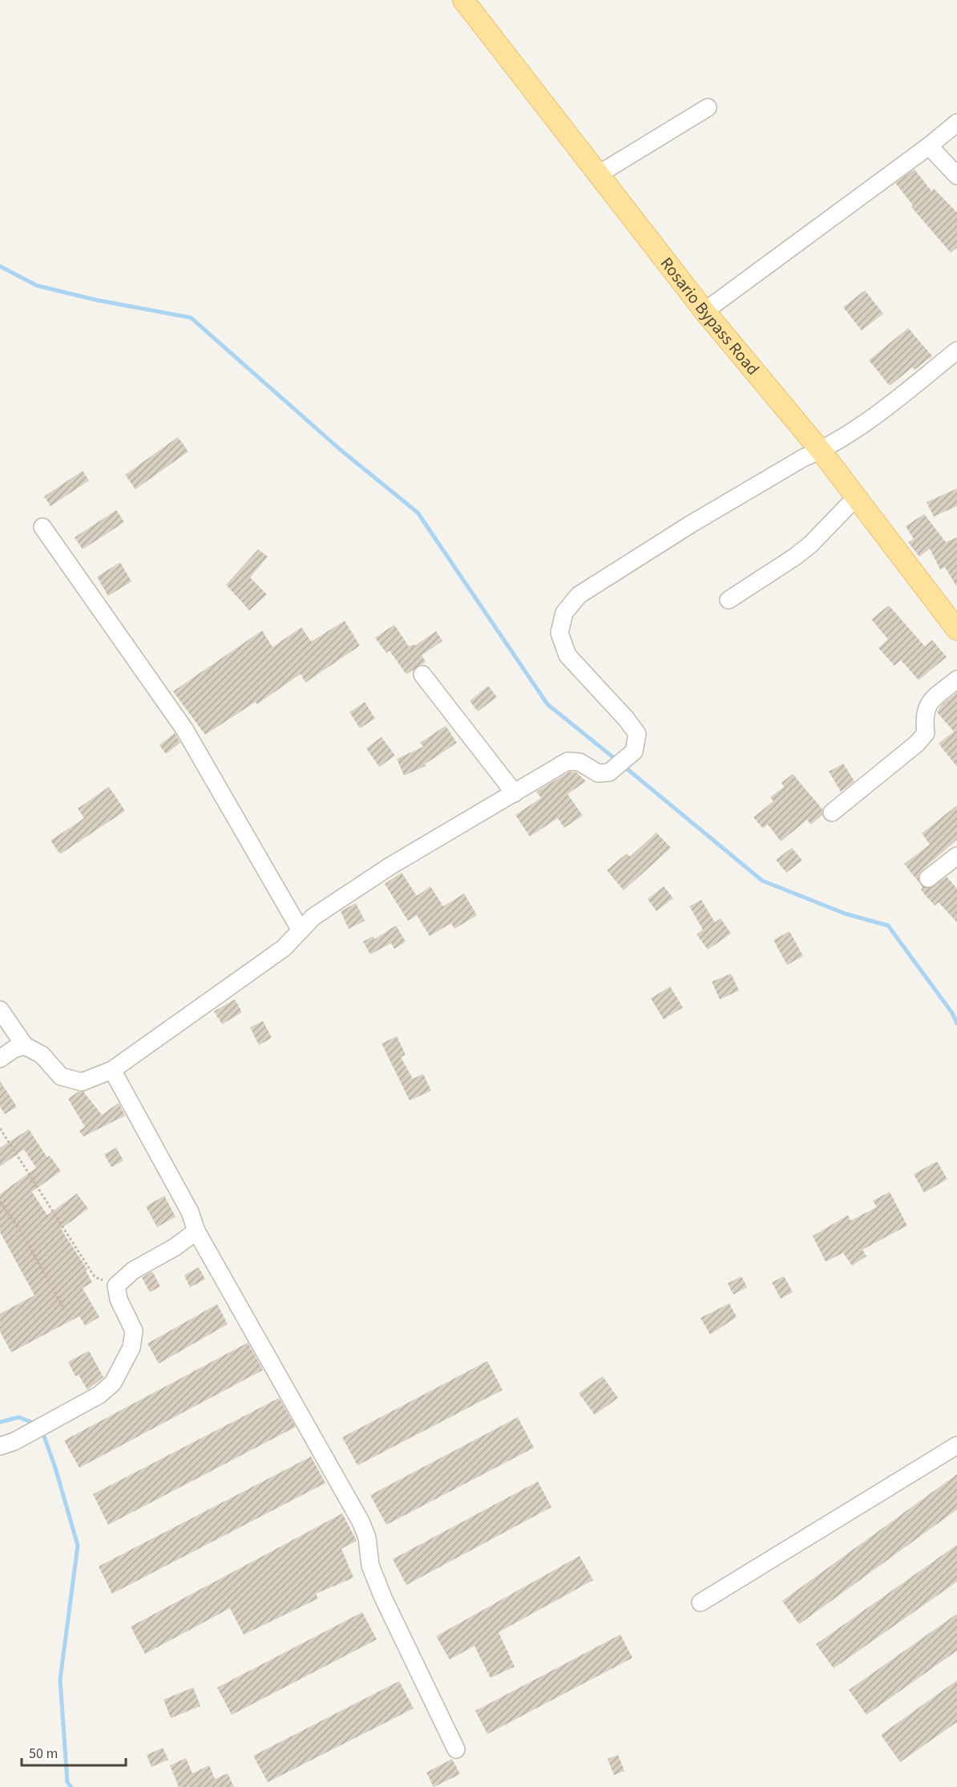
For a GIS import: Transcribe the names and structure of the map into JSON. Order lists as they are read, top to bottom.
{
  "streets": {
    "main road": ["Rosario Bypass Road"]
  },
  "scale_bar": "50 m"
}
